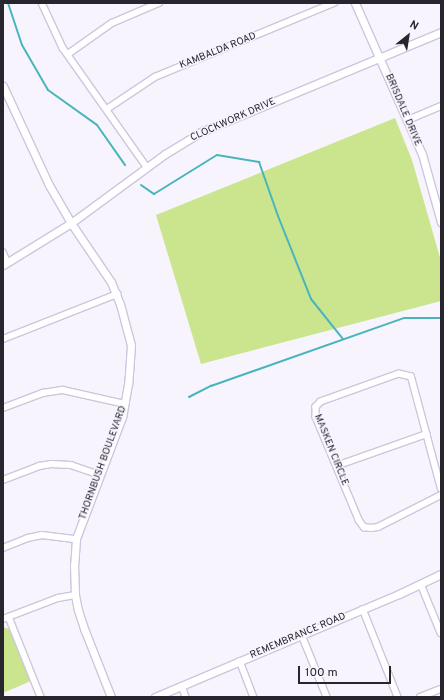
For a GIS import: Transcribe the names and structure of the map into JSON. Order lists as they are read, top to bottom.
{
  "streets": {
    "street": [
      "KAMBALDA ROAD",
      "BRISDALE DRIVE",
      "CLOCKWORK DRIVE",
      "MASKEN CIRCLE",
      "THORNBUSH BOULEVARD",
      "REMEMBRANCE ROAD"
    ]
  },
  "crossings": [
    ["BRISDALE DRIVE", "CLOCKWORK DRIVE"],
    ["CLOCKWORK DRIVE", "THORNBUSH BOULEVARD"]
  ],
  "scale_bar": "100 m",
  "north": "top right"
}
